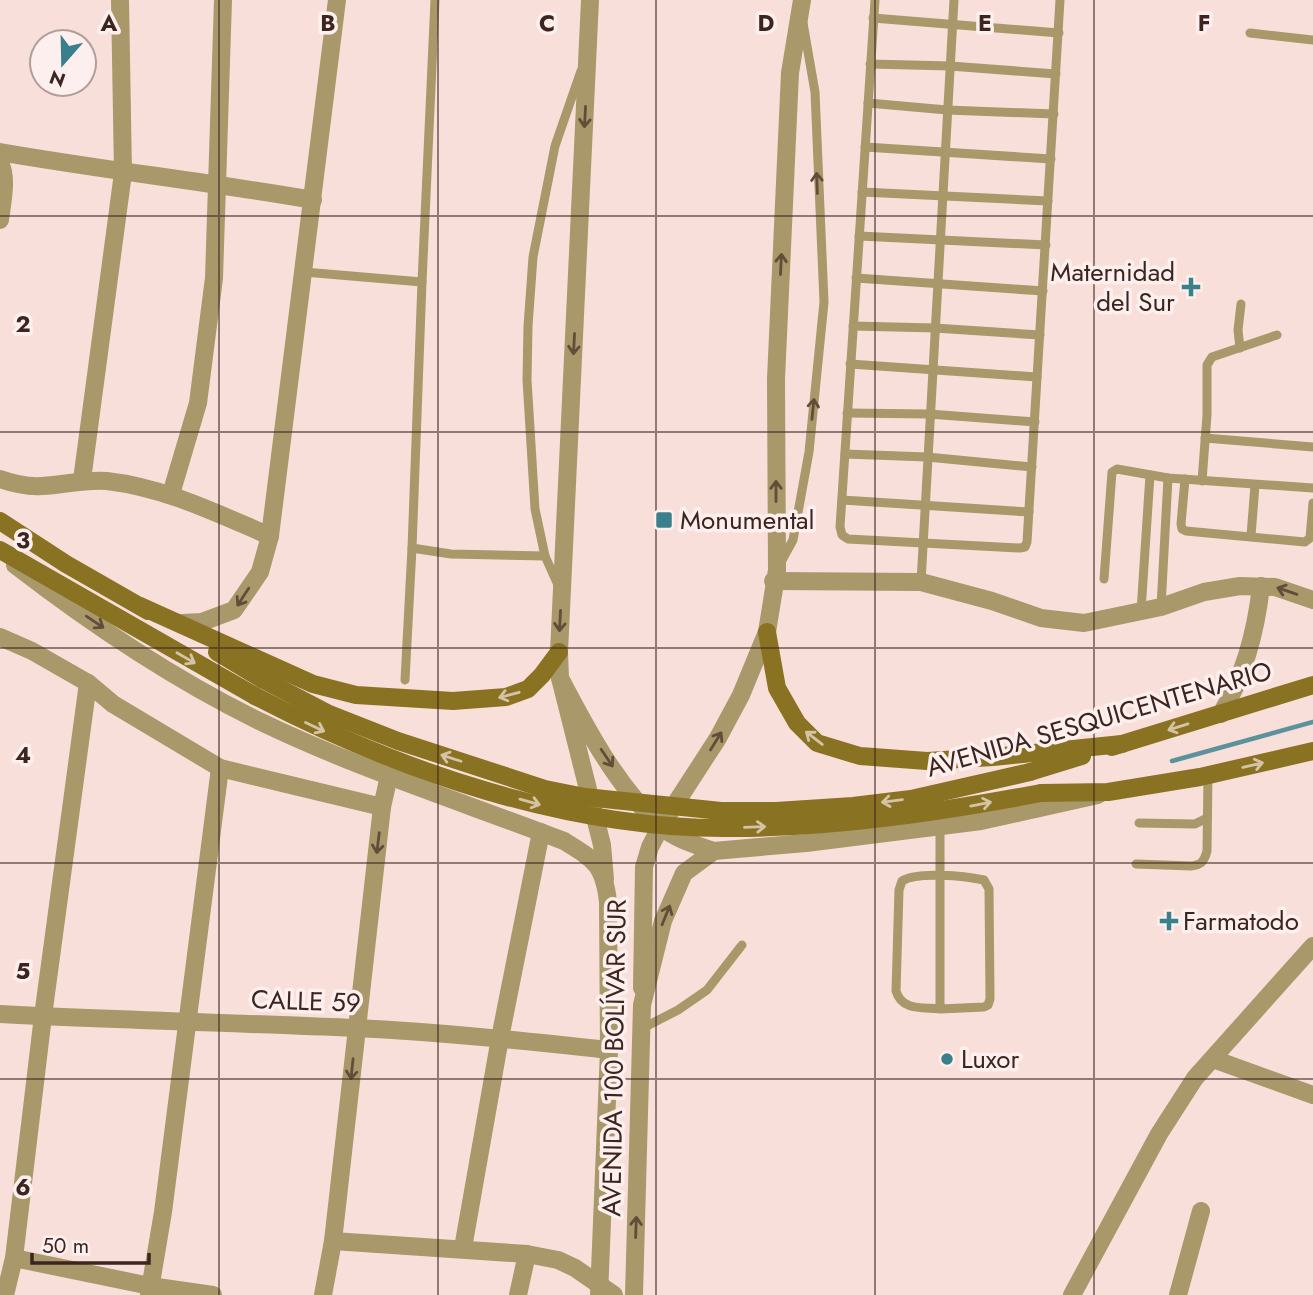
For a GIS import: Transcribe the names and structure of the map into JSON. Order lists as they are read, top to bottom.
{
  "streets": {
    "main road": ["AVENIDA SESQUICENTENARIO"],
    "street": ["CALLE 59", "AVENIDA 100 BOLÍVAR SUR"]
  },
  "crossings": [
    ["CALLE 59", "AVENIDA 100 BOLÍVAR SUR"]
  ],
  "places": {
    "health": ["Maternidad del Sur", "Farmatodo"],
    "transit": ["Monumental"],
    "other": ["Luxor"]
  },
  "scale_bar": "50 m",
  "north": "bottom",
  "grid": {
    "columns": [
      "A",
      "B",
      "C",
      "D",
      "E",
      "F"
    ],
    "rows": [
      "2",
      "3",
      "4",
      "5",
      "6"
    ]
  }
}
